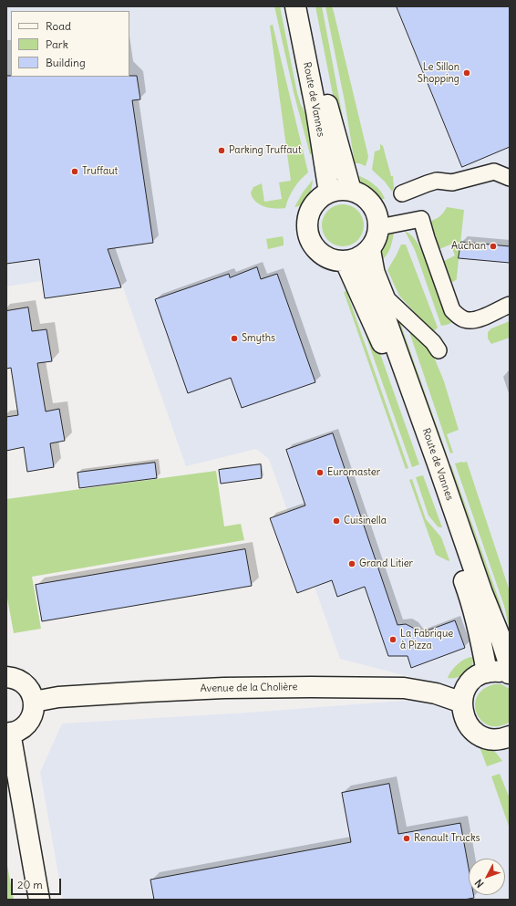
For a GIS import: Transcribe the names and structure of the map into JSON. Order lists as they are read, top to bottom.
{
  "streets": {
    "main road": ["Route de Vannes", "Avenue de la Cholière"]
  },
  "places": [
    "Le Sillon Shopping",
    "Parking Truffaut",
    "Truffaut",
    "Auchan",
    "Smyths",
    "Euromaster",
    "Cuisinella",
    "Grand Litier",
    "La Fabrique à Pizza",
    "Renault Trucks"
  ],
  "legend": ["Road", "Park", "Building"],
  "scale_bar": "20 m",
  "north": "bottom left"
}
